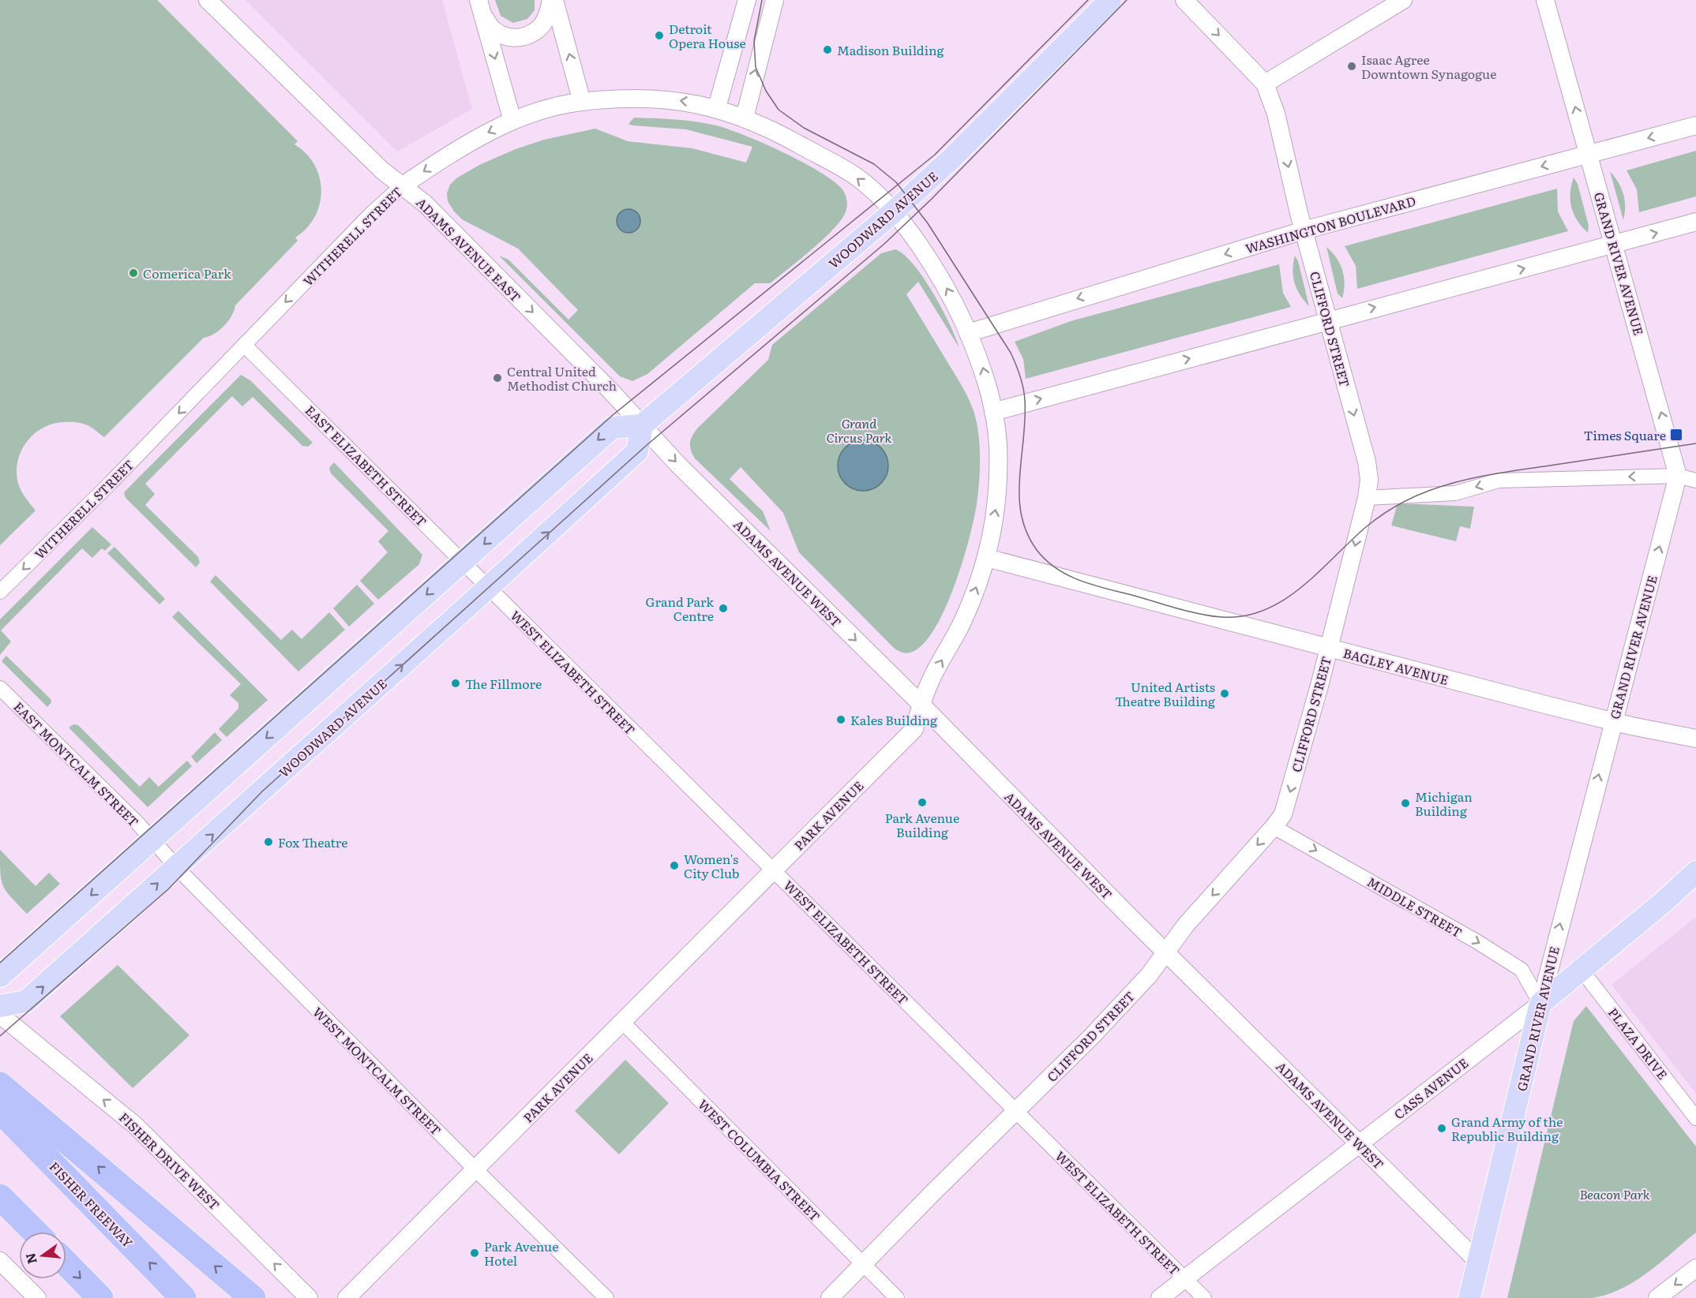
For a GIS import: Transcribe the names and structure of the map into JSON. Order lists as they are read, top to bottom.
{
  "streets": {
    "highway": ["FISHER FREEWAY"],
    "main road": ["WOODWARD AVENUE", "GRAND RIVER AVENUE", "CASS AVENUE"],
    "street": [
      "WASHINGTON BOULEVARD",
      "WITHERELL STREET",
      "ADAMS AVENUE EAST",
      "CLIFFORD STREET",
      "EAST ELIZABETH STREET",
      "ADAMS AVENUE WEST",
      "BAGLEY AVENUE",
      "WEST ELIZABETH STREET",
      "EAST MONTCALM STREET",
      "PARK AVENUE",
      "MIDDLE STREET",
      "PLAZA DRIVE",
      "WEST MONTCALM STREET",
      "WEST COLUMBIA STREET",
      "FISHER DRIVE WEST"
    ]
  },
  "crossings": [
    ["WOODWARD AVENUE", "WITHERELL STREET"],
    ["WOODWARD AVENUE", "ADAMS AVENUE EAST"],
    ["WOODWARD AVENUE", "EAST ELIZABETH STREET"],
    ["WOODWARD AVENUE", "ADAMS AVENUE WEST"],
    ["WOODWARD AVENUE", "WEST ELIZABETH STREET"],
    ["WOODWARD AVENUE", "PARK AVENUE"],
    ["WOODWARD AVENUE", "WEST MONTCALM STREET"],
    ["WASHINGTON BOULEVARD", "GRAND RIVER AVENUE"],
    ["WASHINGTON BOULEVARD", "CLIFFORD STREET"],
    ["WASHINGTON BOULEVARD", "PARK AVENUE"],
    ["WITHERELL STREET", "ADAMS AVENUE EAST"],
    ["WITHERELL STREET", "EAST ELIZABETH STREET"],
    ["WITHERELL STREET", "PARK AVENUE"],
    ["ADAMS AVENUE EAST", "ADAMS AVENUE WEST"],
    ["GRAND RIVER AVENUE", "ADAMS AVENUE WEST"],
    ["GRAND RIVER AVENUE", "BAGLEY AVENUE"],
    ["GRAND RIVER AVENUE", "MIDDLE STREET"],
    ["GRAND RIVER AVENUE", "CASS AVENUE"],
    ["CLIFFORD STREET", "ADAMS AVENUE WEST"],
    ["CLIFFORD STREET", "BAGLEY AVENUE"],
    ["CLIFFORD STREET", "WEST ELIZABETH STREET"],
    ["CLIFFORD STREET", "MIDDLE STREET"],
    ["CLIFFORD STREET", "WEST COLUMBIA STREET"],
    ["EAST ELIZABETH STREET", "WEST ELIZABETH STREET"],
    ["ADAMS AVENUE WEST", "PARK AVENUE"],
    ["ADAMS AVENUE WEST", "CASS AVENUE"],
    ["BAGLEY AVENUE", "PARK AVENUE"],
    ["WEST ELIZABETH STREET", "PARK AVENUE"],
    ["WEST ELIZABETH STREET", "CASS AVENUE"],
    ["EAST MONTCALM STREET", "WEST MONTCALM STREET"],
    ["PARK AVENUE", "WEST MONTCALM STREET"],
    ["PARK AVENUE", "WEST COLUMBIA STREET"],
    ["MIDDLE STREET", "CASS AVENUE"],
    ["PLAZA DRIVE", "CASS AVENUE"]
  ],
  "one_way": [
    "WITHERELL STREET",
    "ADAMS AVENUE EAST",
    "GRAND RIVER AVENUE",
    "CLIFFORD STREET",
    "PARK AVENUE",
    "MIDDLE STREET",
    "FISHER DRIVE WEST"
  ],
  "parks": ["Grand Circus Park", "Beacon Park"],
  "places": {
    "other": [
      "Detroit Opera House",
      "Madison Building",
      "Isaac Agree Downtown Synagogue",
      "Comerica Park",
      "Central United Methodist Church",
      "Grand Park Centre",
      "The Fillmore",
      "United Artists Theatre Building",
      "Kales Building",
      "Park Avenue Building",
      "Michigan Building",
      "Fox Theatre",
      "Women's City Club",
      "Grand Army of the Republic Building",
      "Park Avenue Hotel"
    ],
    "transit": ["Times Square"]
  },
  "north": "left"
}
